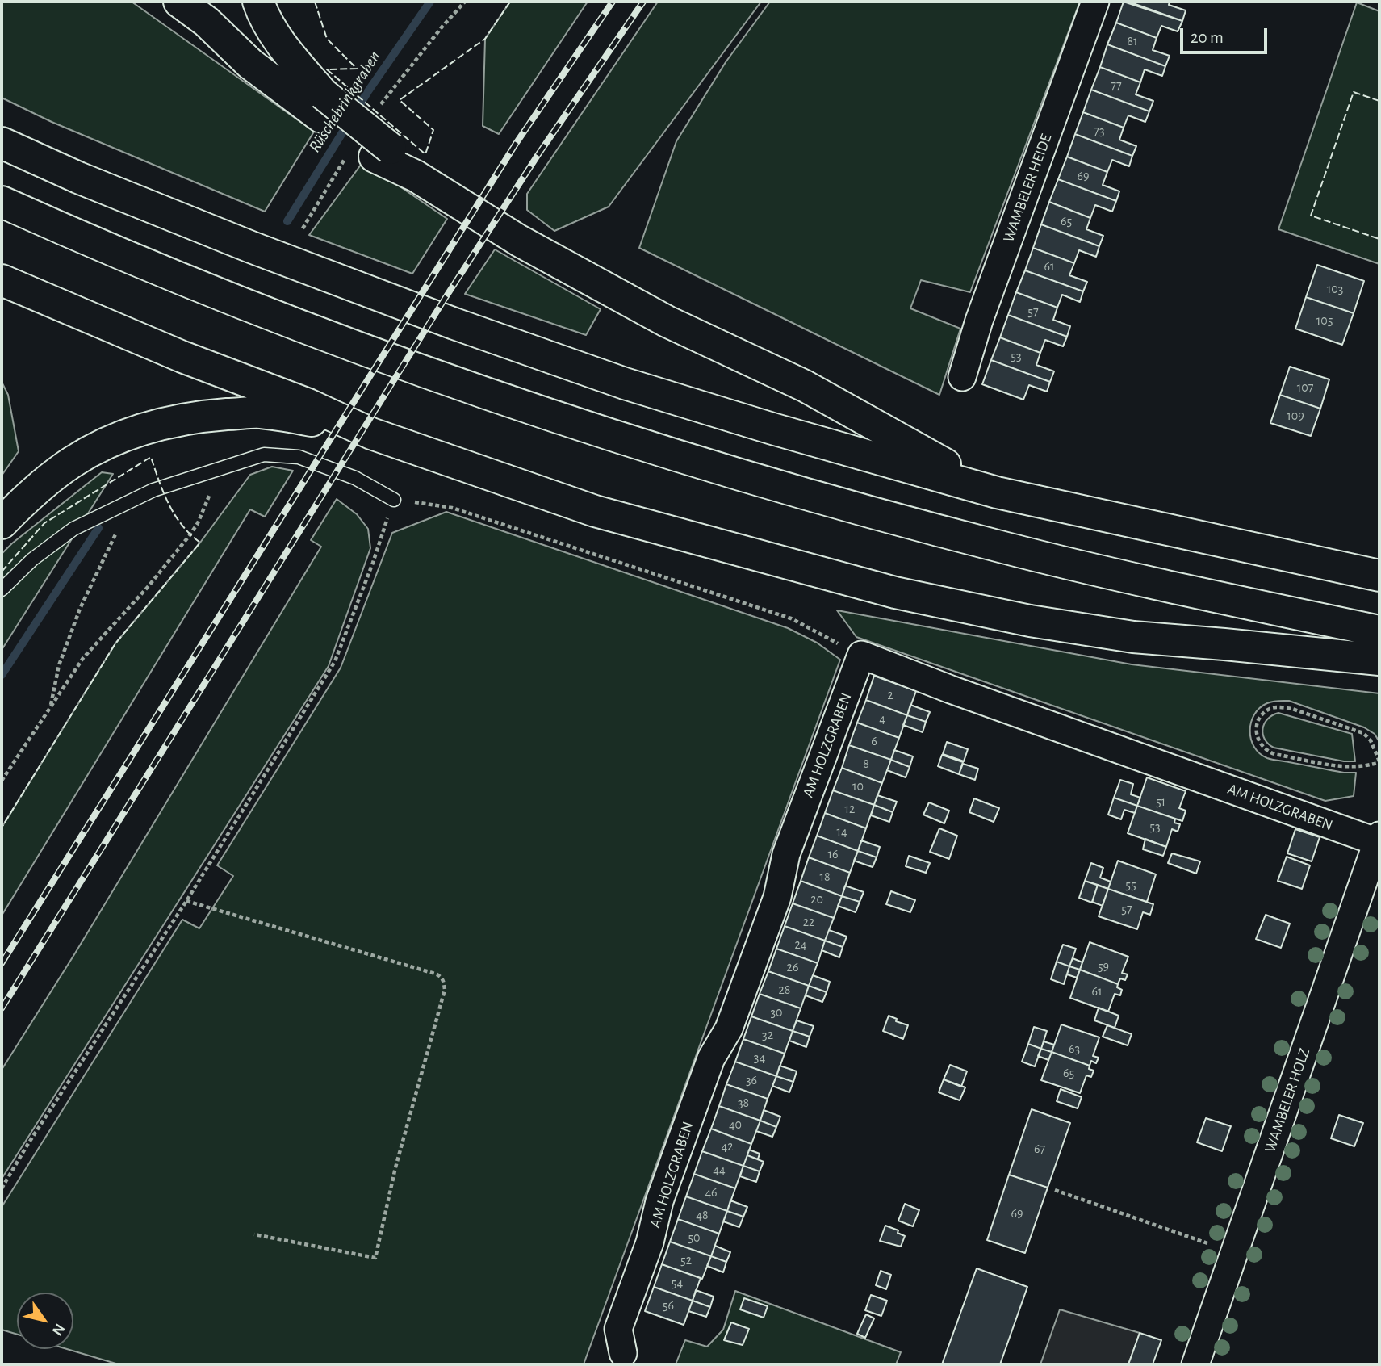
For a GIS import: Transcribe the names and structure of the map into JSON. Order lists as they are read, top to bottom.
{
  "streets": {
    "street": ["WAMBELER HEIDE", "AM HOLZGRABEN", "WAMBELER HOLZ"]
  },
  "crossings": [
    ["AM HOLZGRABEN", "WAMBELER HOLZ"]
  ],
  "water": ["Rüschebrinkgraben"],
  "house_numbers": [
    "81",
    "77",
    "73",
    "69",
    "65",
    "61",
    "103",
    "57",
    "105",
    "53",
    "107",
    "109",
    "2",
    "4",
    "6",
    "8",
    "10",
    "51",
    "12",
    "53",
    "14",
    "16",
    "18",
    "55",
    "20",
    "57",
    "22",
    "24",
    "59",
    "26",
    "28",
    "61",
    "30",
    "32",
    "63",
    "34",
    "65",
    "36",
    "38",
    "40",
    "42",
    "67",
    "44",
    "46",
    "69",
    "48",
    "50",
    "52",
    "54",
    "56"
  ],
  "scale_bar": "20 m",
  "north": "bottom right"
}
